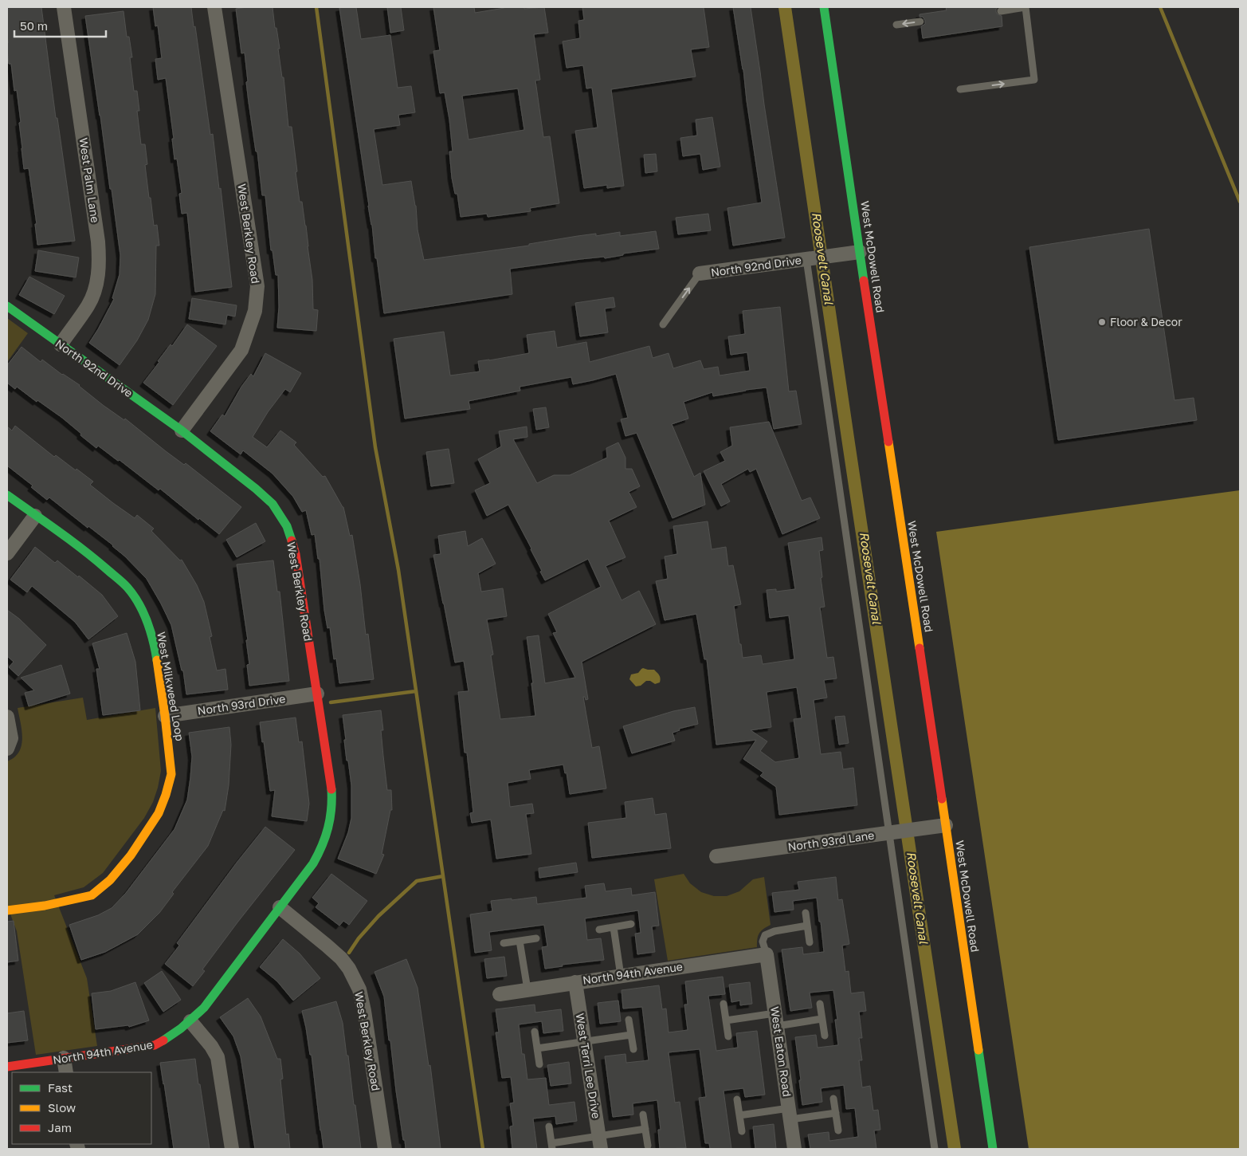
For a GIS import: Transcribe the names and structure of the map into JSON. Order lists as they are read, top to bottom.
{
  "streets": {
    "street": [
      "West Palm Lane",
      "West Berkley Road",
      "West McDowell Road",
      "North 92nd Drive",
      "West Milkweed Loop",
      "North 93rd Drive",
      "North 93rd Lane",
      "North 94th Avenue",
      "West Eaton Road",
      "West Terri Lee Drive"
    ]
  },
  "crossings": [
    ["West Palm Lane", "North 92nd Drive"],
    ["West Berkley Road", "North 92nd Drive"],
    ["West Berkley Road", "North 93rd Drive"],
    ["West Berkley Road", "North 94th Avenue"],
    ["West McDowell Road", "North 92nd Drive"],
    ["West McDowell Road", "North 93rd Lane"],
    ["West Milkweed Loop", "North 93rd Drive"],
    ["North 94th Avenue", "West Eaton Road"],
    ["North 94th Avenue", "West Terri Lee Drive"]
  ],
  "water": ["Roosevelt Canal"],
  "places": ["Floor & Decor"],
  "legend": ["Fast", "Slow", "Jam"],
  "scale_bar": "50 m"
}
